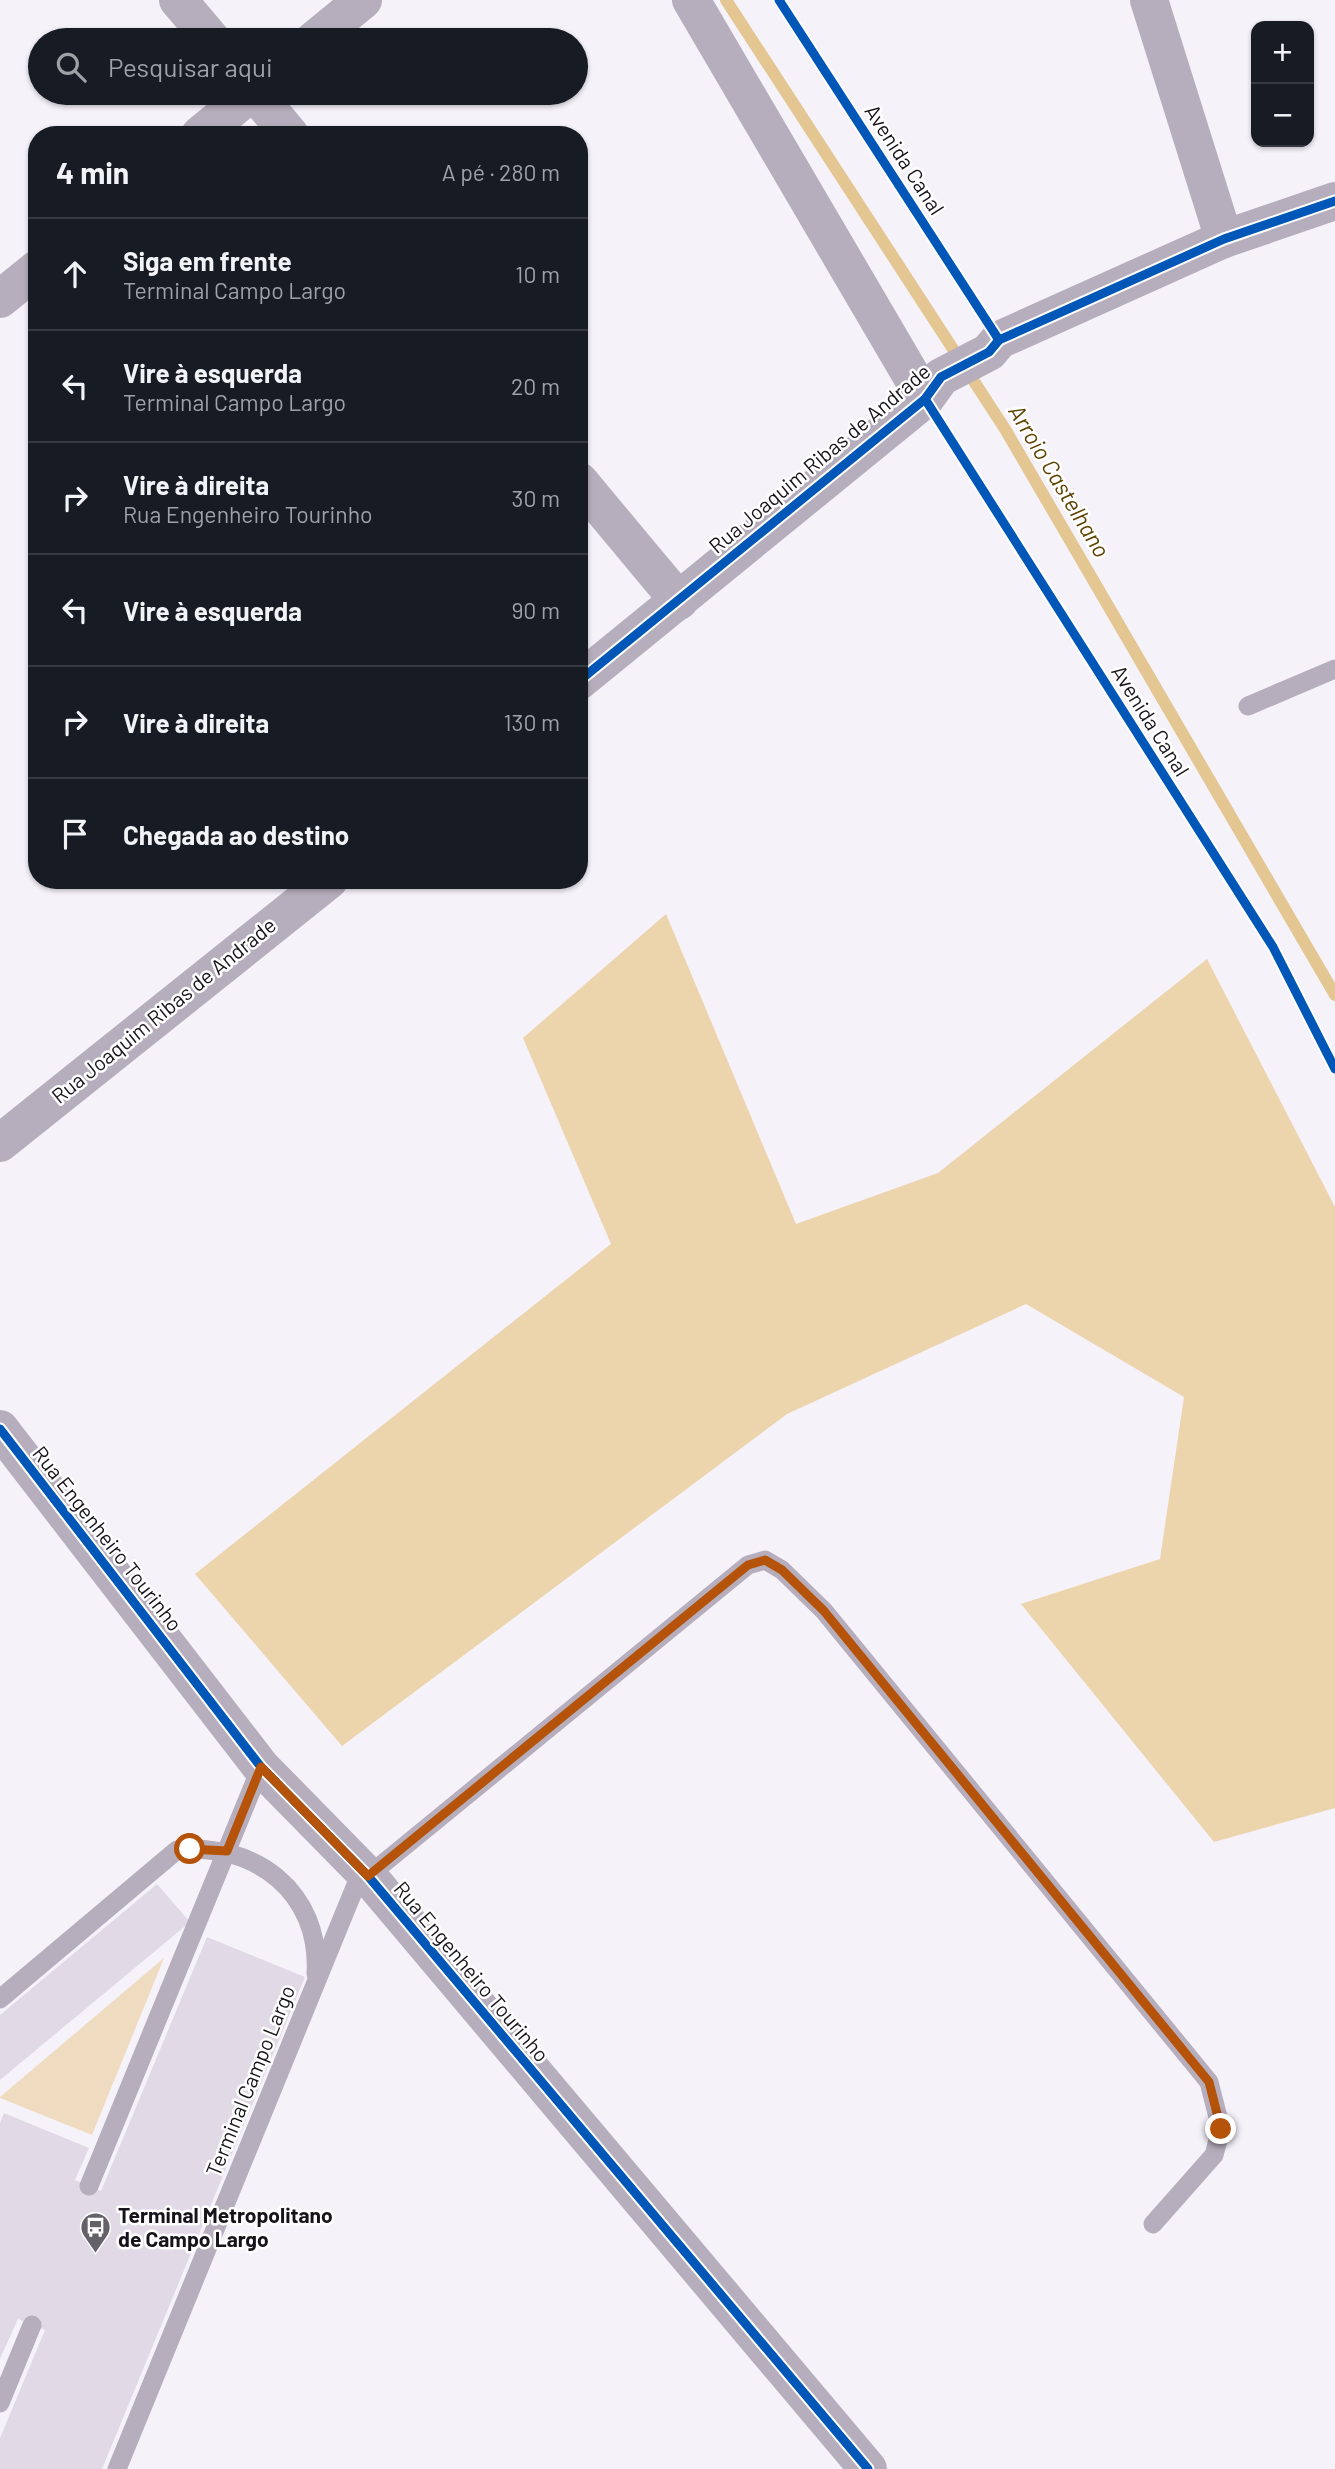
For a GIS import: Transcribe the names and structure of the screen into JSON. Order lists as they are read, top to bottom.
{
  "streets": {
    "street": ["Rua Joaquim Ribas de Andrade", "Rua Engenheiro Tourinho"],
    "lane": ["Terminal Campo Largo"],
    "cycle path": ["Avenida Canal"]
  },
  "crossings": [
    ["Rua Engenheiro Tourinho", "Terminal Campo Largo"]
  ],
  "water": ["Arroio Castelhano"],
  "places": {
    "bus stop": ["Terminal Metropolitano de Campo Largo"]
  },
  "page": {
    "map_buttons": ["+", "−"],
    "search": "Pesquisar aqui",
    "heading": ["4 min", "A pé · 280 m"],
    "list": [
      ["Siga em frente", "Terminal Campo Largo", "10 m"],
      ["Vire à esquerda", "Terminal Campo Largo", "20 m"],
      ["Vire à direita", "Rua Engenheiro Tourinho", "30 m"],
      ["Vire à esquerda", "90 m"],
      ["Vire à direita", "130 m"],
      "Chegada ao destino"
    ]
  }
}
